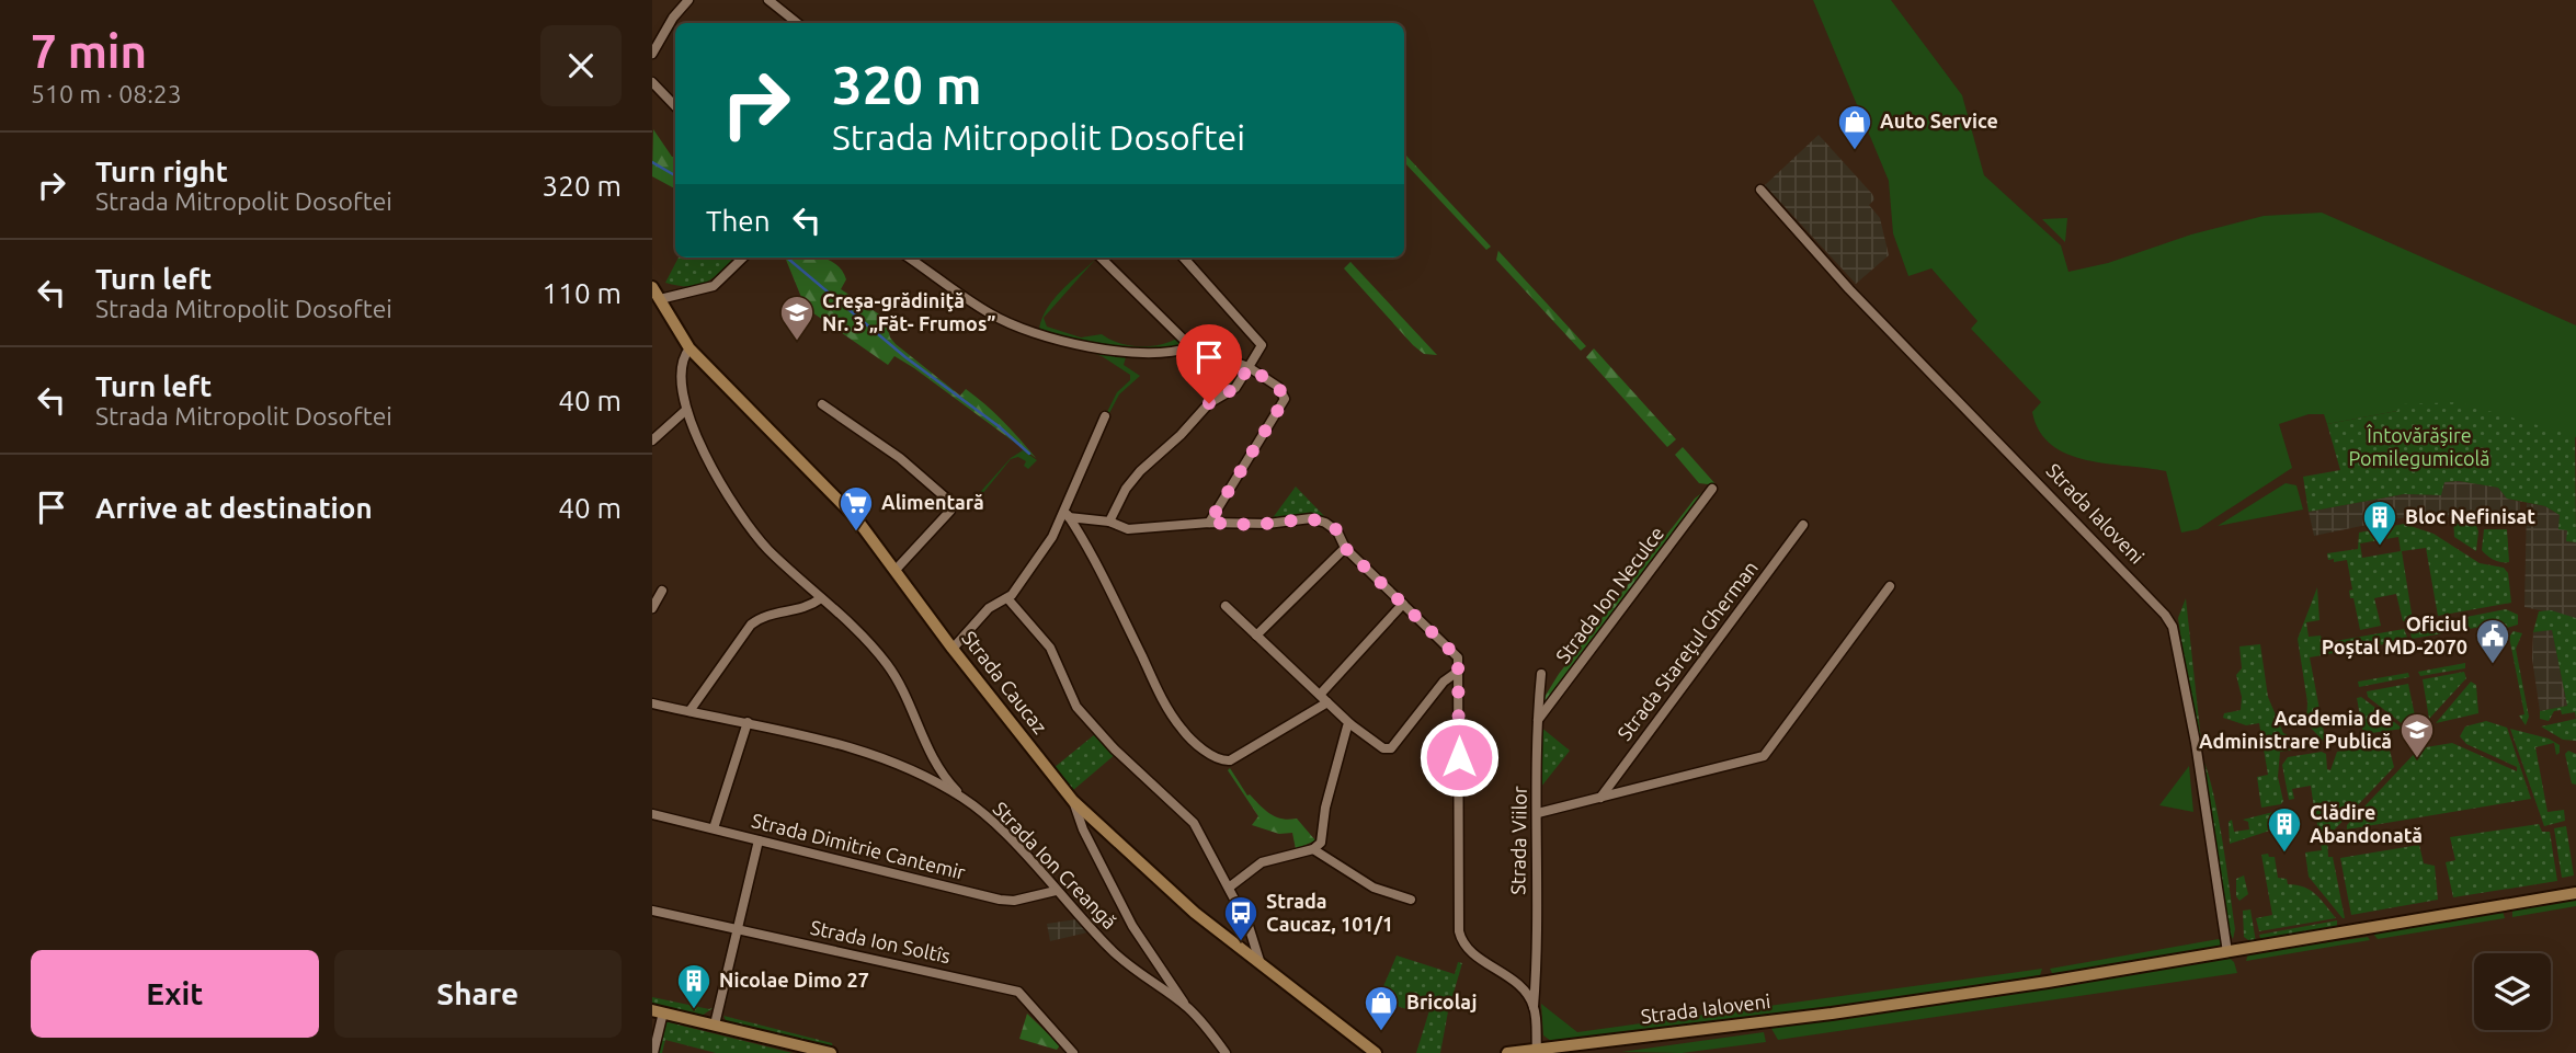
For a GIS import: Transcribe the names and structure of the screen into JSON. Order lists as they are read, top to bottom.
{
  "streets": {
    "street": [
      "Strada Ialoveni",
      "Strada Ion Neculce",
      "Strada Starețul Gherman",
      "Strada Caucaz",
      "Strada Viilor",
      "Strada Dimitrie Cantemir",
      "Strada Ion Creangă",
      "Strada Ion Soltîs"
    ]
  },
  "crossings": [
    ["Strada Ion Neculce", "Strada Viilor"],
    ["Strada Dimitrie Cantemir", "Strada Ion Creangă"]
  ],
  "parks": ["Întovărășire Pomilegumicolă"],
  "places": {
    "shop": ["Auto Service", "Bricolaj"],
    "school or university": ["Creşa-grădiniţă Nr. 3 „Făt- Frumos”", "Academia de Administrare Publică"],
    "supermarket": ["Alimentară"],
    "building": ["Bloc Nefinisat", "Clădire Abandonată", "Nicolae Dimo 27"],
    "public building": ["Oficiul Poștal MD-2070"],
    "bus stop": ["Strada Caucaz, 101/1"]
  },
  "page": {
    "heading": ["7 min", "510 m · 08:23"],
    "turn": ["320 m", "Strada Mitropolit Dosoftei"],
    "list": [
      {
        "name": "Turn right",
        "note": "Strada Mitropolit Dosoftei",
        "value": "320 m"
      },
      {
        "name": "Turn left",
        "note": "Strada Mitropolit Dosoftei",
        "value": "110 m"
      },
      {
        "name": "Turn left",
        "note": "Strada Mitropolit Dosoftei",
        "value": "40 m"
      },
      {
        "name": "Arrive at destination",
        "value": "40 m"
      }
    ],
    "then": "Then",
    "buttons": ["Exit", "Share"]
  }
}
